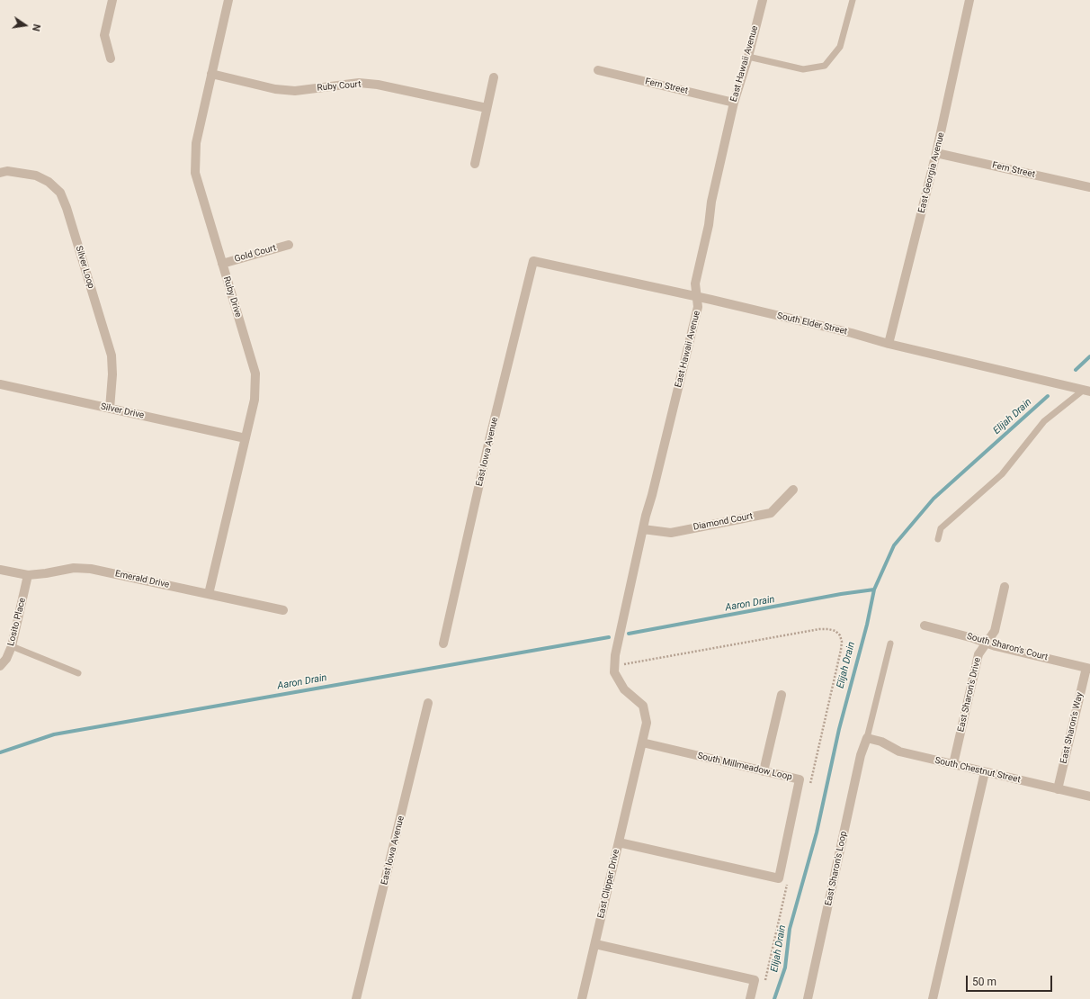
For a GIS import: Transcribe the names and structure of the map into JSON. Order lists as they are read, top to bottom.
{
  "streets": {
    "street": [
      "East Hawaii Avenue",
      "Ruby Court",
      "Fern Street",
      "East Georgia Avenue",
      "Gold Court",
      "Silver Loop",
      "Ruby Drive",
      "South Elder Street",
      "Silver Drive",
      "East Iowa Avenue",
      "Diamond Court",
      "Emerald Drive",
      "Losito Place",
      "South Sharon's Court",
      "East Sharon's Drive",
      "East Sharon's Way",
      "South Millmeadow Loop",
      "South Chestnut Street",
      "East Sharon's Loop",
      "East Clipper Drive"
    ]
  },
  "crossings": [
    ["East Hawaii Avenue", "Fern Street"],
    ["East Hawaii Avenue", "South Elder Street"],
    ["East Hawaii Avenue", "Diamond Court"],
    ["East Hawaii Avenue", "East Clipper Drive"],
    ["Ruby Court", "Ruby Drive"],
    ["Fern Street", "East Georgia Avenue"],
    ["East Georgia Avenue", "South Elder Street"],
    ["Gold Court", "Ruby Drive"],
    ["Silver Loop", "Silver Drive"],
    ["Ruby Drive", "Silver Drive"],
    ["Ruby Drive", "Emerald Drive"],
    ["South Elder Street", "East Iowa Avenue"],
    ["Emerald Drive", "Losito Place"],
    ["South Sharon's Court", "East Sharon's Drive"],
    ["South Sharon's Court", "East Sharon's Way"],
    ["East Sharon's Drive", "South Chestnut Street"],
    ["East Sharon's Way", "South Chestnut Street"],
    ["South Millmeadow Loop", "East Clipper Drive"],
    ["South Chestnut Street", "East Sharon's Loop"]
  ],
  "water": ["Elijah Drain", "Aaron Drain"],
  "scale_bar": "50 m",
  "north": "right"
}
